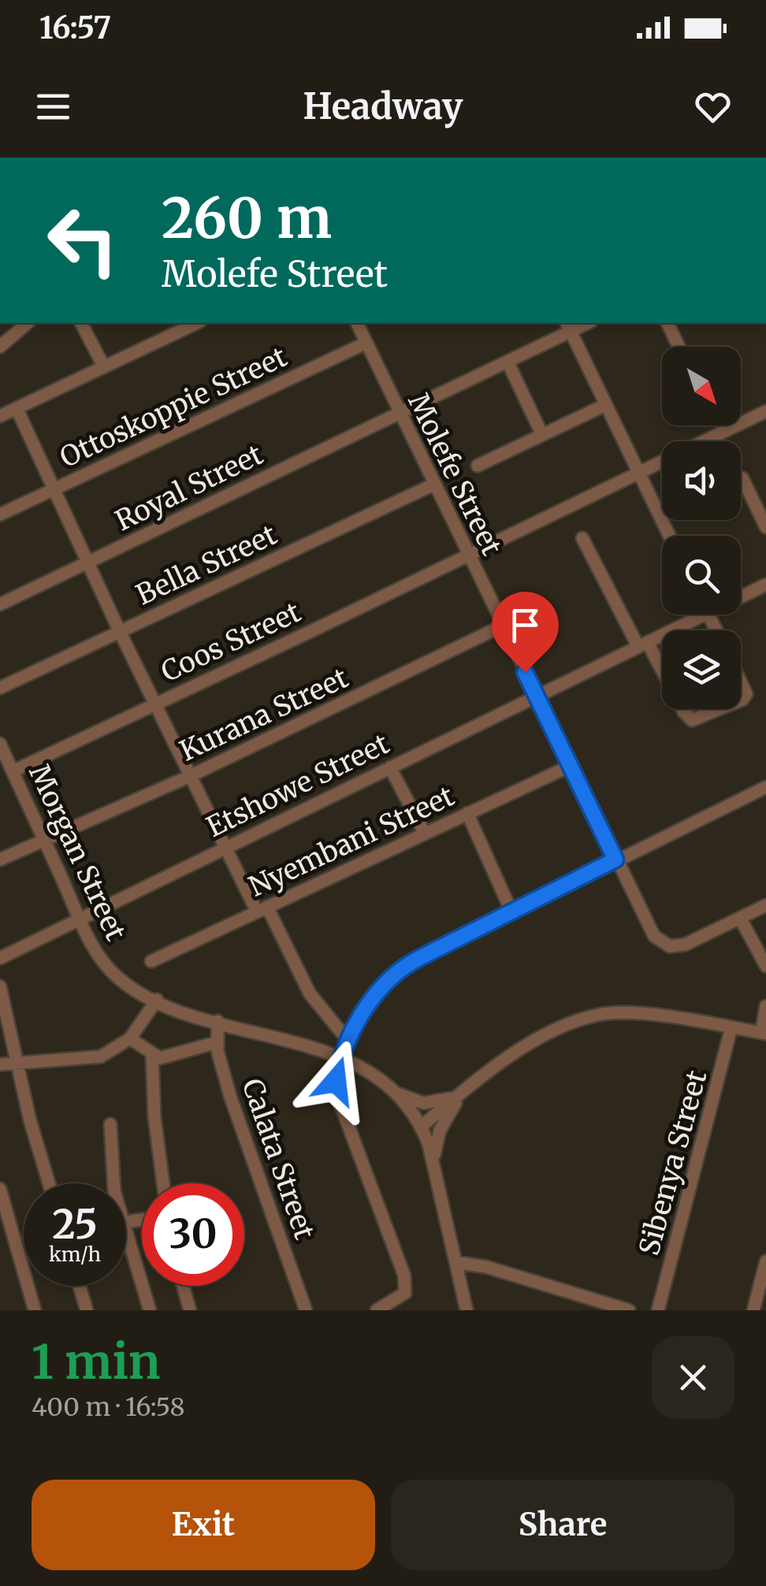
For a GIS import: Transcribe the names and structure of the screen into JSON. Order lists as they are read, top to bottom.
{
  "streets": {
    "street": [
      "Ottoskoppie Street",
      "Molefe Street",
      "Royal Street",
      "Bella Street",
      "Coos Street",
      "Kurana Street",
      "Etshowe Street",
      "Nyembani Street",
      "Morgan Street",
      "Calata Street",
      "Sibenya Street"
    ]
  },
  "crossings": [
    ["Ottoskoppie Street", "Molefe Street"],
    ["Molefe Street", "Royal Street"],
    ["Molefe Street", "Bella Street"],
    ["Molefe Street", "Coos Street"],
    ["Molefe Street", "Kurana Street"],
    ["Molefe Street", "Etshowe Street"],
    ["Molefe Street", "Nyembani Street"],
    ["Coos Street", "Morgan Street"],
    ["Kurana Street", "Morgan Street"],
    ["Etshowe Street", "Morgan Street"]
  ],
  "north": "bottom right",
  "page": {
    "status": "16:57",
    "header": "Headway",
    "turn": ["260 m", "Molefe Street"],
    "speed": "25 km/h",
    "limit": "30",
    "heading": ["1 min", "400 m · 16:58"],
    "buttons": ["Exit", "Share"]
  }
}
